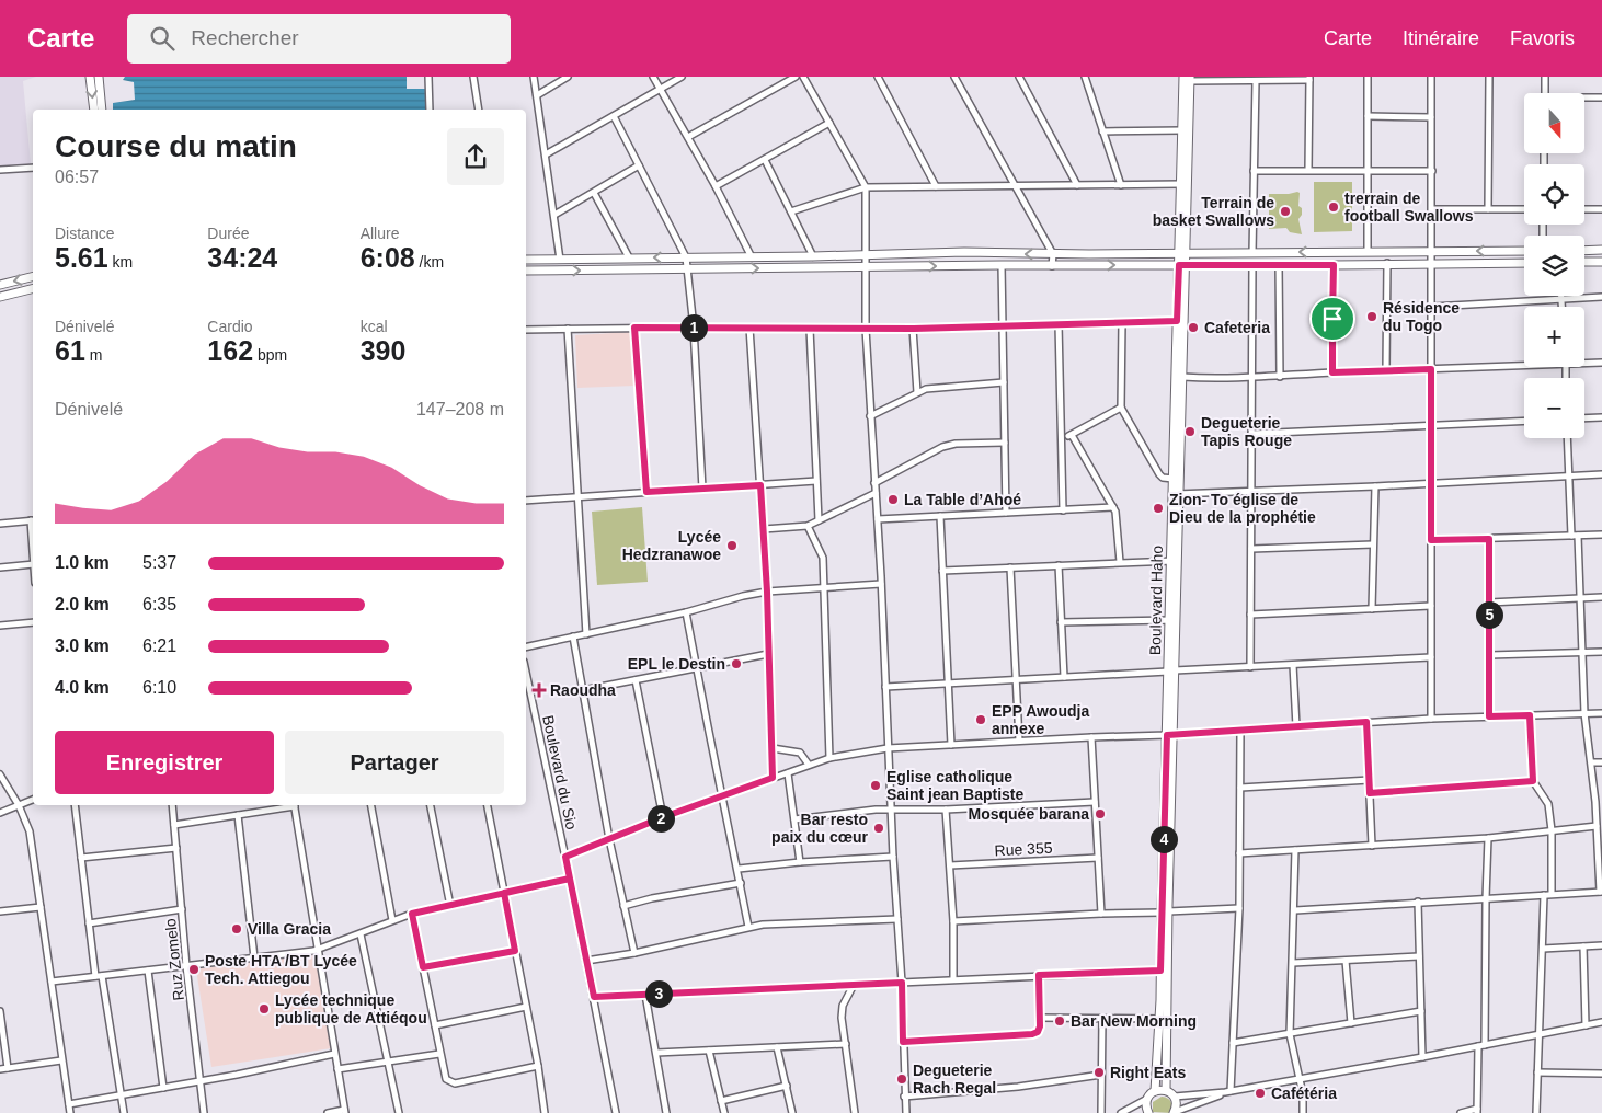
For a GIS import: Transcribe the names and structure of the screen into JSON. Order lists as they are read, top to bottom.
{
  "streets": {
    "main road": ["Boulevard Haho"],
    "street": ["Boulevard du Sio", "Rue 355", "Ruz Zomelo"]
  },
  "places": {
    "other": [
      "trerrain de football Swallows",
      "Terrain de basket Swallows",
      "Résidence du Togo",
      "Cafeteria",
      "Degueterie Tapis Rouge",
      "La Table d’Ahoé",
      "Zion- To église de Dieu de la prophétie",
      "Lycée Hedzranawoe",
      "EPL le Destin",
      "EPP Awoudja annexe",
      "Eglise catholique Saint jean Baptiste",
      "Mosquée barana",
      "Bar resto paix du cœur",
      "Villa Gracia",
      "Poste HTA /BT Lycée Tech. Attiegou",
      "Lycée technique publique de Attiéqou",
      "Bar New Morning",
      "Right Eats",
      "Degueterie Rach Regal",
      "Cafétéria"
    ],
    "health": ["Raoudha"]
  },
  "north": "bottom",
  "page": {
    "header": "Carte",
    "search": "Rechercher",
    "nav": ["Carte", "Itinéraire", "Favoris"],
    "map_buttons": ["+", "−"],
    "heading": ["Course du matin", "06:57"],
    "stats": [
      ["Distance", "5.61 km"],
      ["Durée", "34:24"],
      ["Allure", "6:08 /km"],
      ["Dénivelé", "61 m"],
      ["Cardio", "162 bpm"],
      ["kcal", "390"]
    ],
    "pins": [
      "1",
      "5",
      "2",
      "4",
      "3"
    ],
    "chart": ["Dénivelé", "147–208 m"],
    "list": [
      {
        "name": "1.0 km",
        "note": "5:37"
      },
      {
        "name": "2.0 km",
        "note": "6:35"
      },
      {
        "name": "3.0 km",
        "note": "6:21"
      },
      {
        "name": "4.0 km",
        "note": "6:10"
      }
    ],
    "buttons": ["Enregistrer", "Partager"]
  }
}
